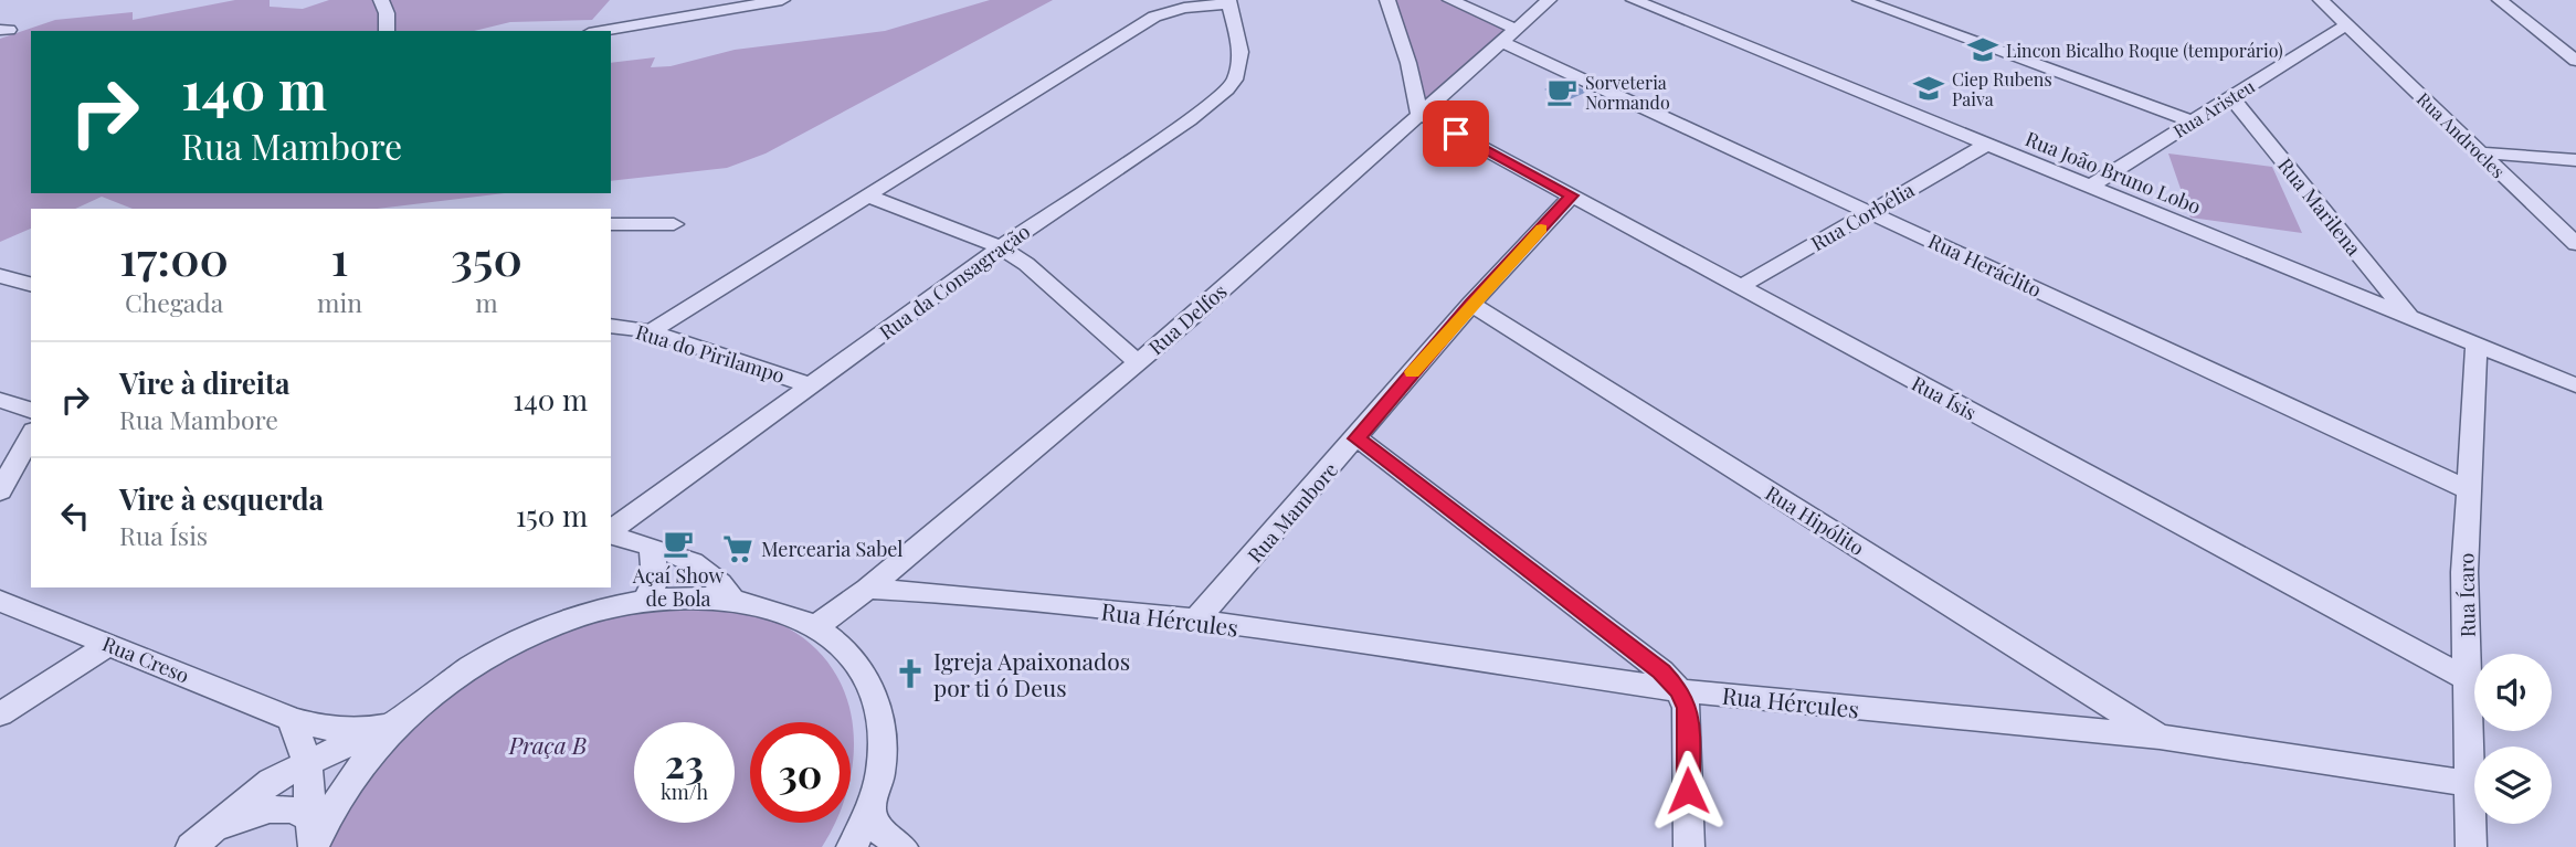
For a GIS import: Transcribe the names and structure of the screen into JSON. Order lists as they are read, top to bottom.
{
  "streets": {
    "street": [
      "Rua Aristeu",
      "Rua Androcles",
      "Rua João Bruno Lobo",
      "Rua Marilena",
      "Rua Corbélia",
      "Rua Heráclito",
      "Rua da Consagração",
      "Rua Delfos",
      "Rua do Pirilampo",
      "Rua Ísis",
      "Rua Mambore",
      "Rua Hipólito",
      "Rua Ícaro",
      "Rua Hércules",
      "Rua Creso"
    ]
  },
  "crossings": [
    ["Rua Aristeu", "Rua Androcles"],
    ["Rua Aristeu", "Rua João Bruno Lobo"],
    ["Rua Aristeu", "Rua Marilena"],
    ["Rua João Bruno Lobo", "Rua Marilena"],
    ["Rua João Bruno Lobo", "Rua Corbélia"],
    ["Rua João Bruno Lobo", "Rua Ícaro"],
    ["Rua Corbélia", "Rua Heráclito"],
    ["Rua Corbélia", "Rua Ísis"],
    ["Rua Heráclito", "Rua Delfos"],
    ["Rua Heráclito", "Rua Ícaro"],
    ["Rua da Consagração", "Rua do Pirilampo"],
    ["Rua Delfos", "Rua Ísis"],
    ["Rua Delfos", "Rua Hércules"],
    ["Rua Ísis", "Rua Mambore"],
    ["Rua Ísis", "Rua Ícaro"],
    ["Rua Mambore", "Rua Hipólito"],
    ["Rua Mambore", "Rua Hércules"],
    ["Rua Hipólito", "Rua Hércules"],
    ["Rua Ícaro", "Rua Hércules"]
  ],
  "parks": ["Praça B"],
  "places": {
    "school or university": ["Lincon Bicalho Roque (temporário)", "Ciep Rubens Paiva"],
    "cafe": ["Sorveteria Normando", "Açaí Show de Bola"],
    "supermarket": ["Mercearia Sabel"],
    "church": ["Igreja Apaixonados por ti ó Deus"]
  },
  "page": {
    "turn": ["140 m", "Rua Mambore"],
    "eta": [
      "17:00",
      "Chegada",
      "1",
      "min",
      "350",
      "m"
    ],
    "list": [
      {
        "name": "Vire à direita",
        "note": "Rua Mambore",
        "value": "140 m"
      },
      {
        "name": "Vire à esquerda",
        "note": "Rua Ísis",
        "value": "150 m"
      }
    ],
    "speed": "23 km/h",
    "limit": "30"
  }
}
